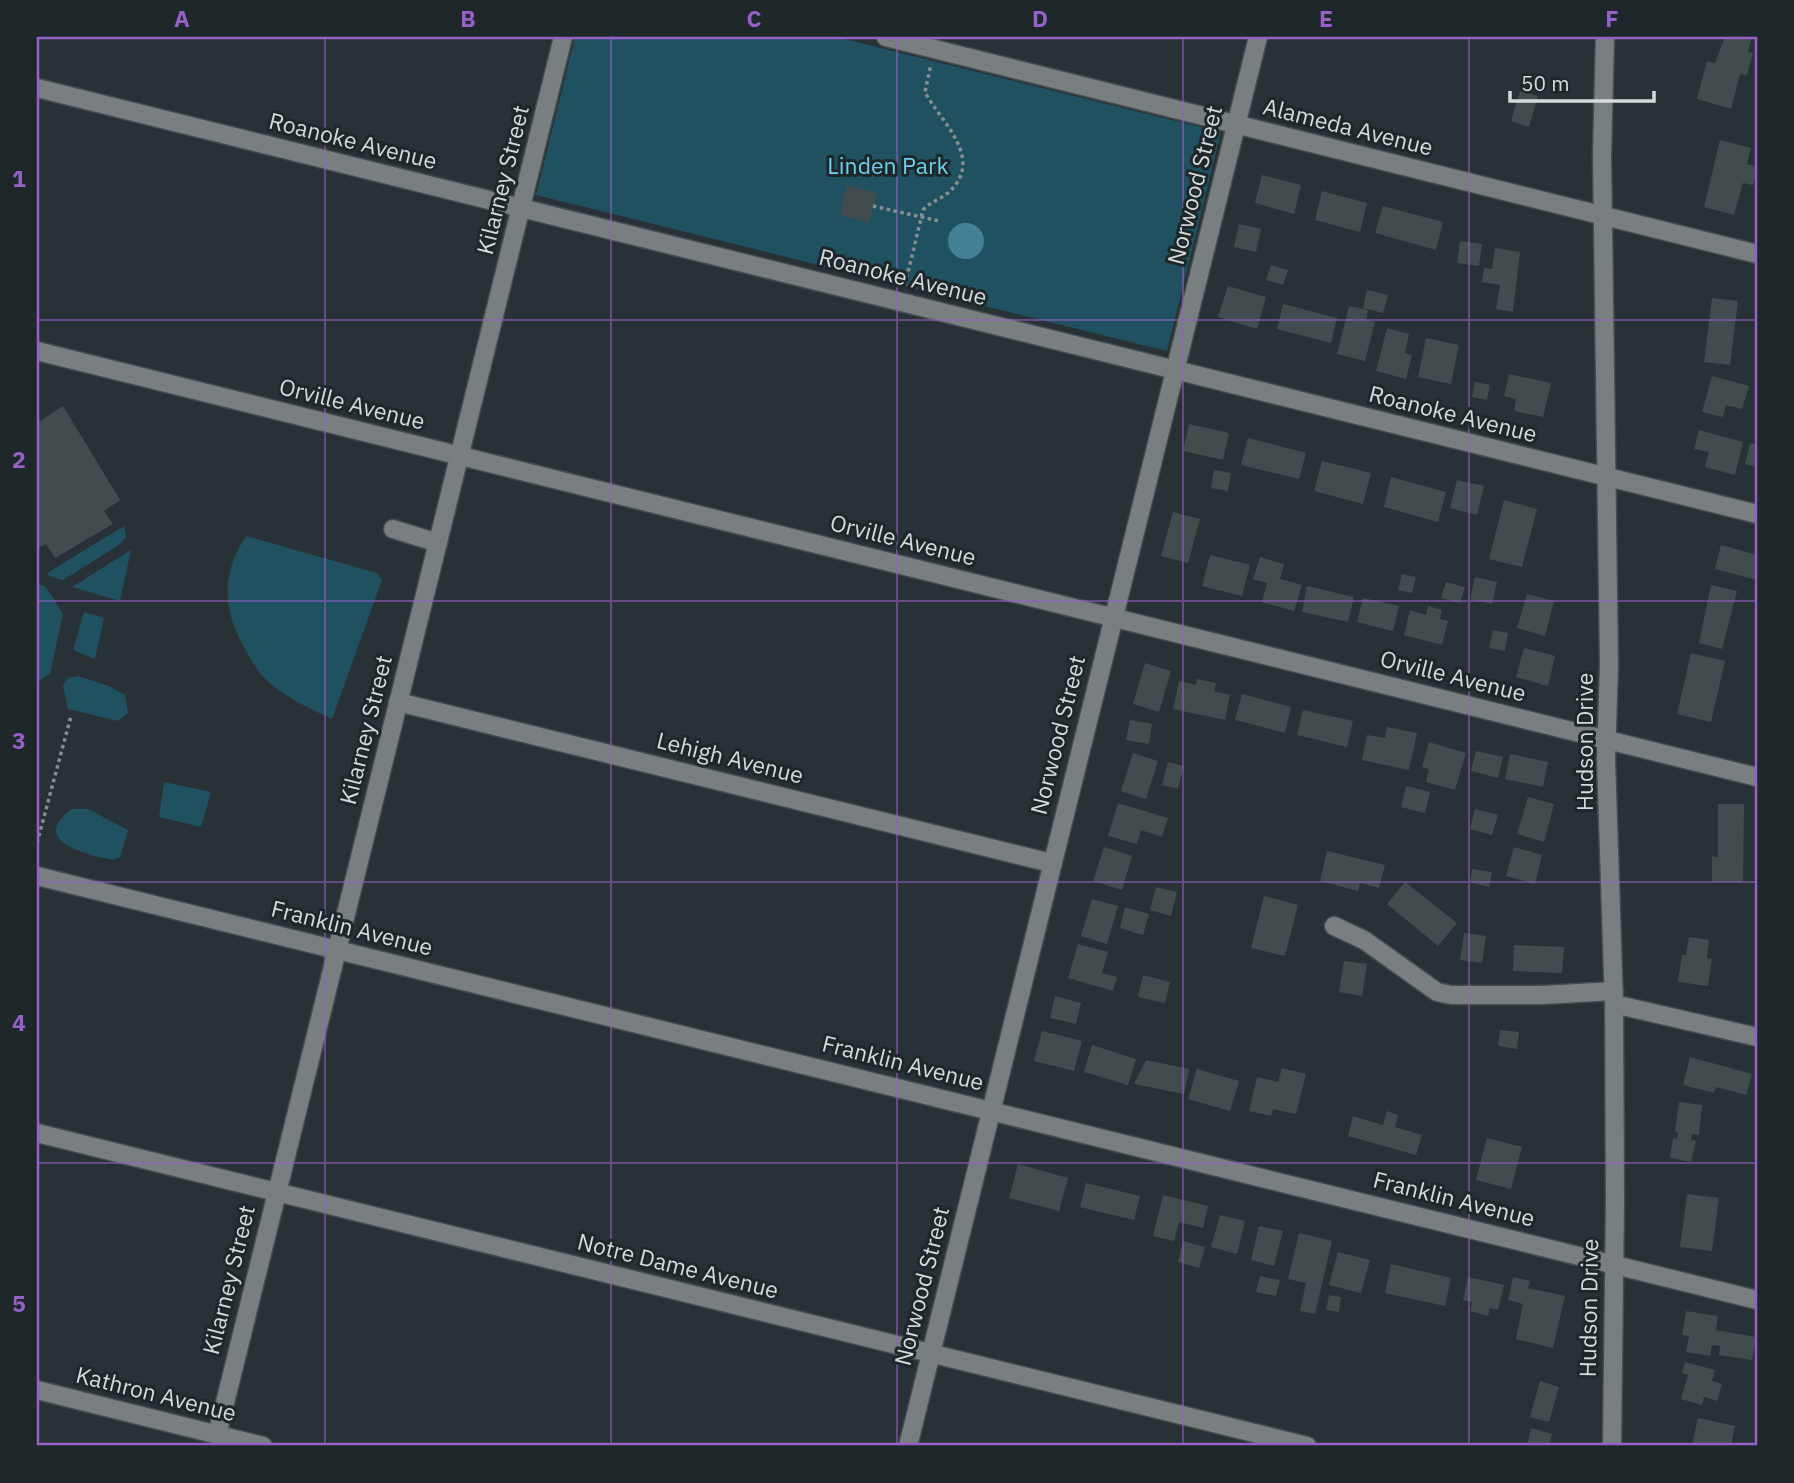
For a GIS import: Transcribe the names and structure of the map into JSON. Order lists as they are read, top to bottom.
{
  "streets": {
    "street": [
      "Alameda Avenue",
      "Roanoke Avenue",
      "Kilarney Street",
      "Norwood Street",
      "Orville Avenue",
      "Hudson Drive",
      "Lehigh Avenue",
      "Franklin Avenue",
      "Notre Dame Avenue",
      "Kathron Avenue"
    ]
  },
  "crossings": [
    ["Alameda Avenue", "Norwood Street"],
    ["Alameda Avenue", "Hudson Drive"],
    ["Roanoke Avenue", "Kilarney Street"],
    ["Roanoke Avenue", "Norwood Street"],
    ["Roanoke Avenue", "Hudson Drive"],
    ["Kilarney Street", "Orville Avenue"],
    ["Kilarney Street", "Lehigh Avenue"],
    ["Kilarney Street", "Franklin Avenue"],
    ["Kilarney Street", "Notre Dame Avenue"],
    ["Kilarney Street", "Kathron Avenue"],
    ["Norwood Street", "Orville Avenue"],
    ["Norwood Street", "Lehigh Avenue"],
    ["Norwood Street", "Franklin Avenue"],
    ["Norwood Street", "Notre Dame Avenue"],
    ["Orville Avenue", "Hudson Drive"],
    ["Hudson Drive", "Franklin Avenue"]
  ],
  "parks": ["Linden Park"],
  "scale_bar": "50 m",
  "grid": {
    "columns": [
      "A",
      "B",
      "C",
      "D",
      "E",
      "F"
    ],
    "rows": [
      "1",
      "2",
      "3",
      "4",
      "5"
    ]
  }
}
